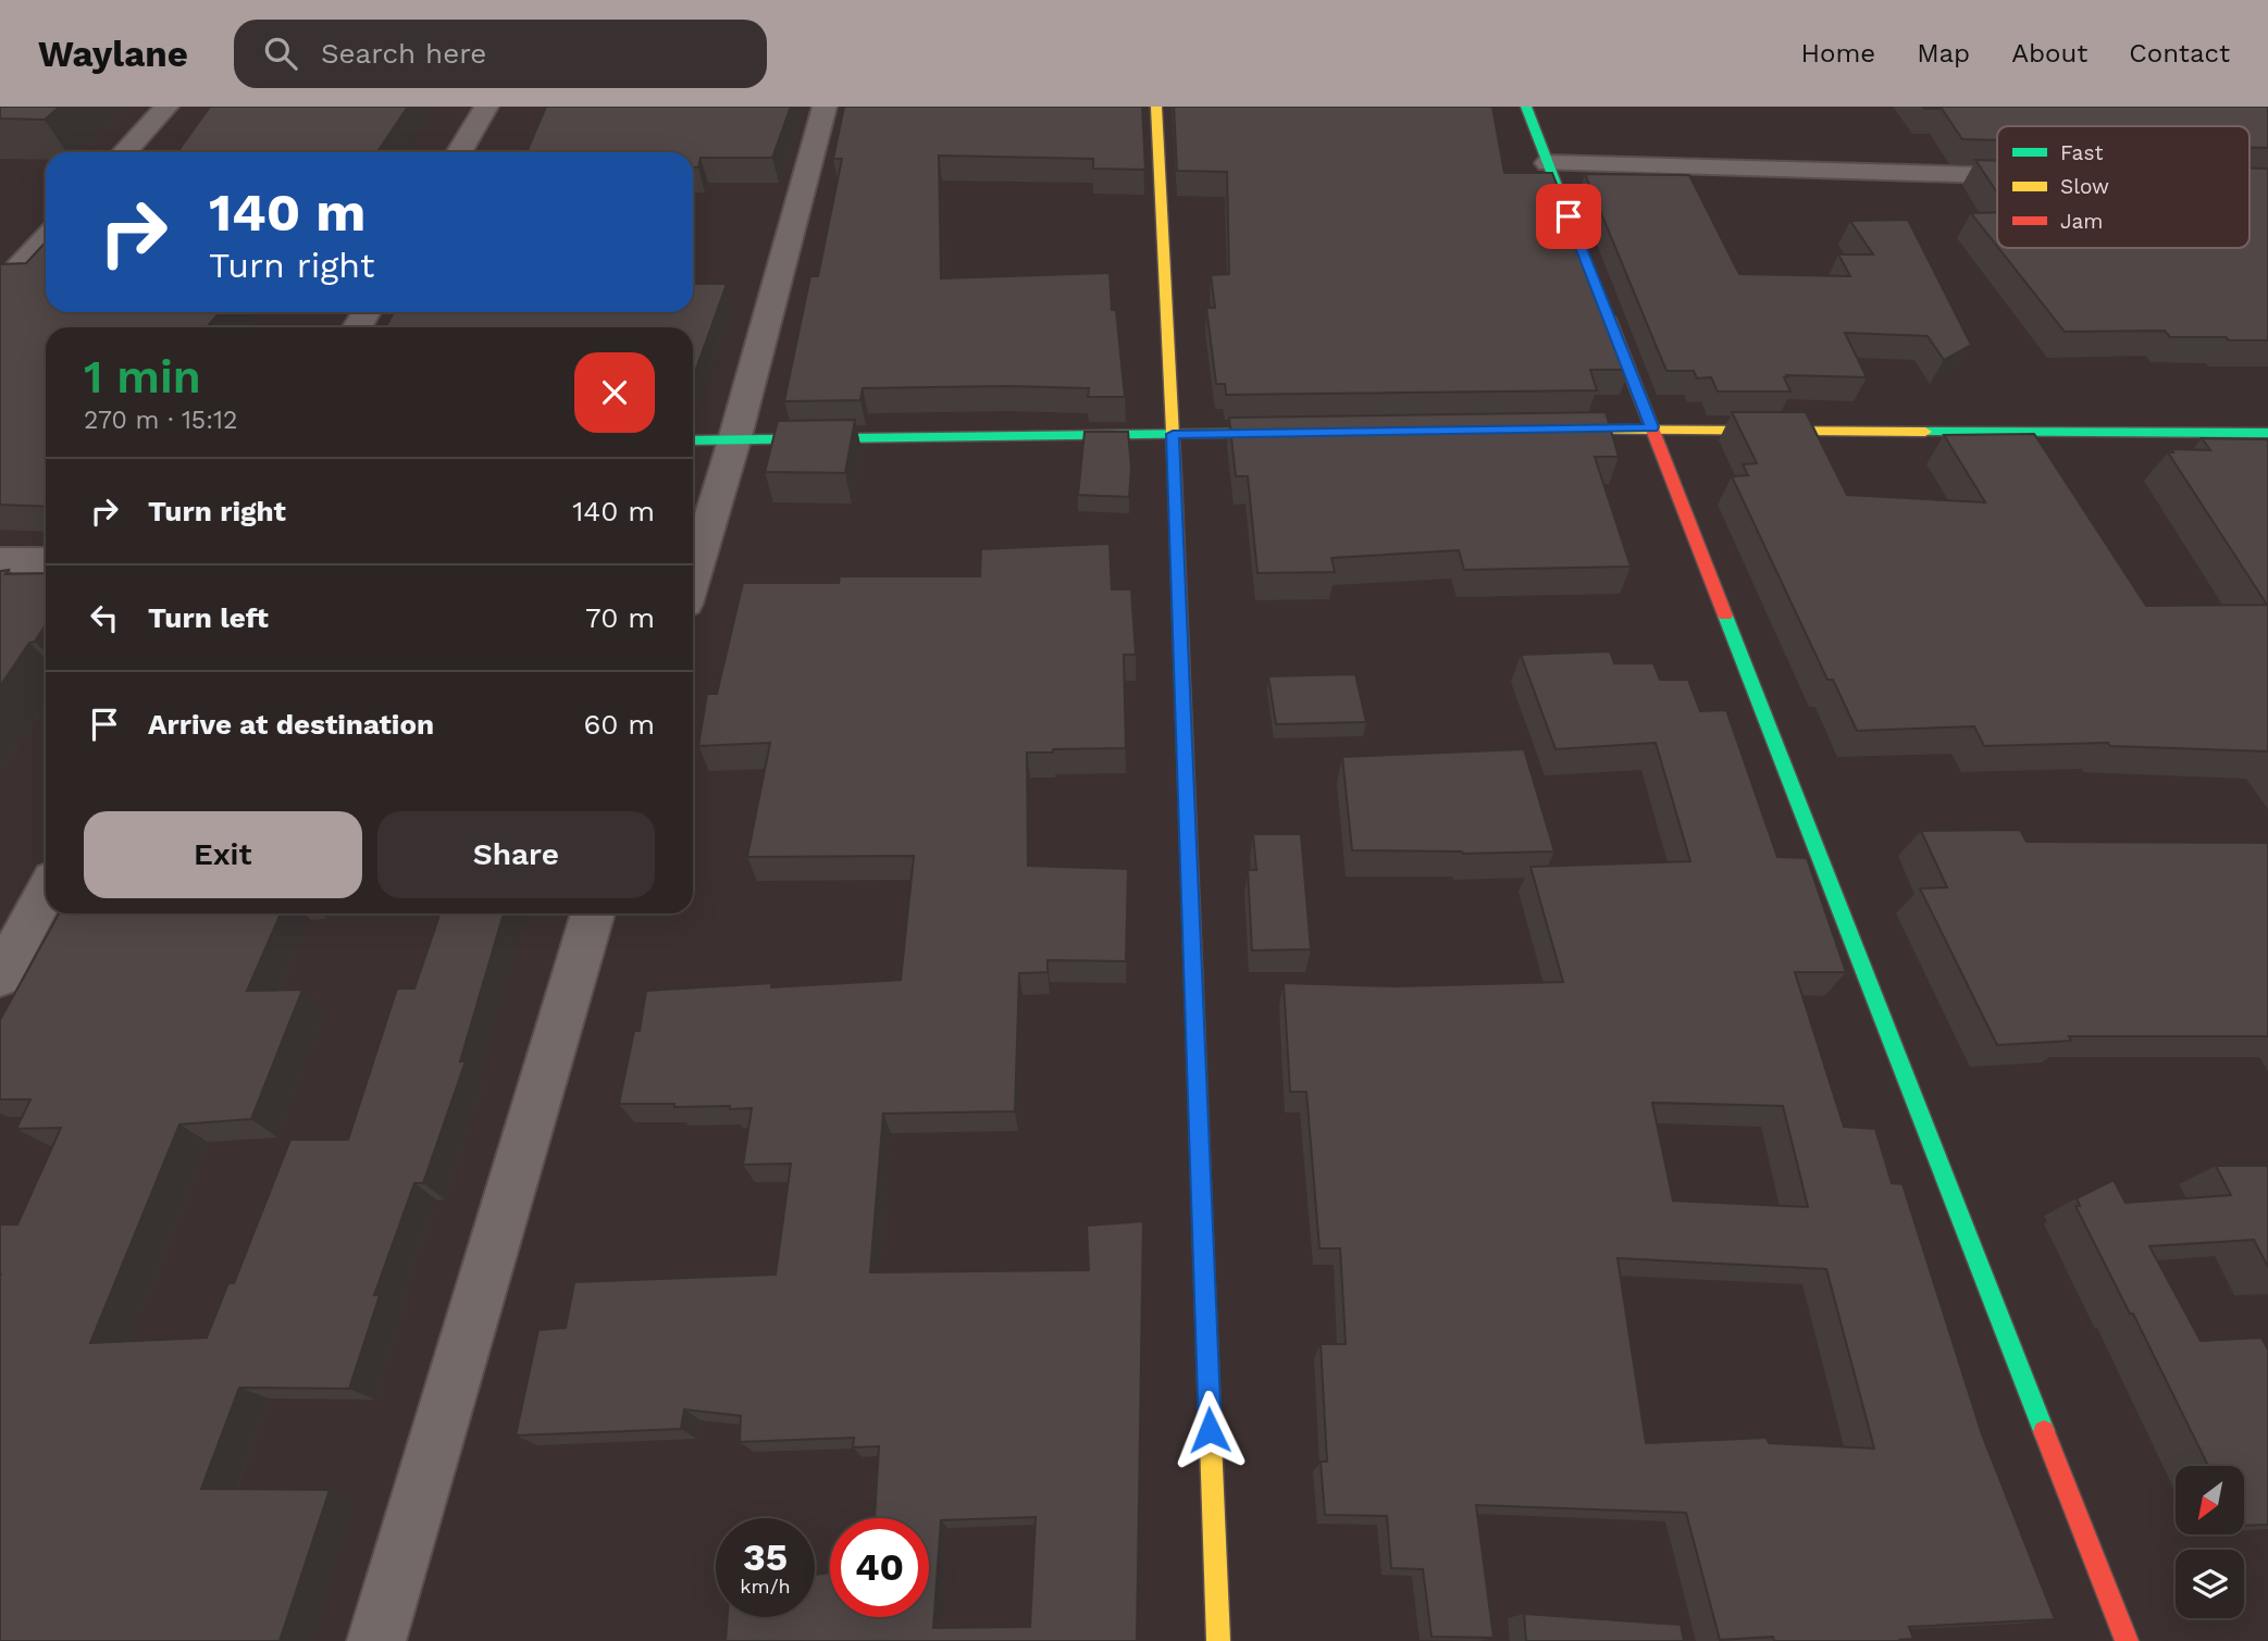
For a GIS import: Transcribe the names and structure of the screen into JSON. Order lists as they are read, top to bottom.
{
  "legend": ["Fast", "Slow", "Jam"],
  "north": "bottom left",
  "page": {
    "header": "Waylane",
    "search": "Search here",
    "nav": [
      "Home",
      "Map",
      "About",
      "Contact"
    ],
    "turn": ["140 m", "Turn right"],
    "heading": ["1 min", "270 m · 15:12"],
    "list": [
      {
        "name": "Turn right",
        "value": "140 m"
      },
      {
        "name": "Turn left",
        "value": "70 m"
      },
      {
        "name": "Arrive at destination",
        "value": "60 m"
      }
    ],
    "buttons": ["Exit", "Share"],
    "speed": "35 km/h",
    "limit": "40"
  }
}
